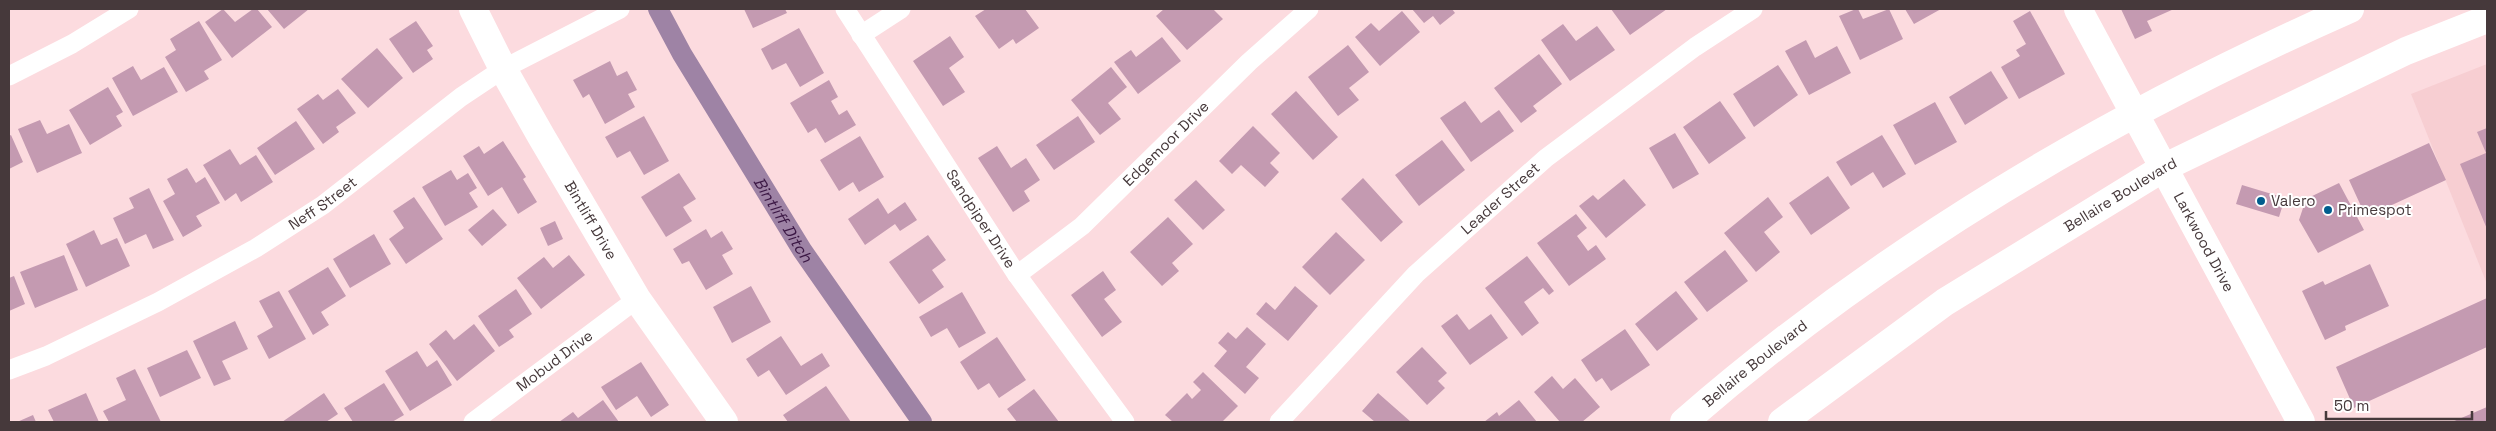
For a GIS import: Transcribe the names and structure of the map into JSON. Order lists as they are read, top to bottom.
{
  "streets": {
    "main road": ["Bellaire Boulevard", "Bintliff Drive", "Larkwood Drive"],
    "street": [
      "Edgemoor Drive",
      "Leader Street",
      "Neff Street",
      "Sandpiper Drive",
      "Mobud Drive"
    ]
  },
  "crossings": [
    ["Edgemoor Drive", "Sandpiper Drive"],
    ["Bellaire Boulevard", "Larkwood Drive"],
    ["Neff Street", "Bintliff Drive"],
    ["Bintliff Drive", "Mobud Drive"]
  ],
  "water": ["Bintliff Ditch"],
  "places": ["Valero", "Primespot"],
  "scale_bar": "50 m"
}
